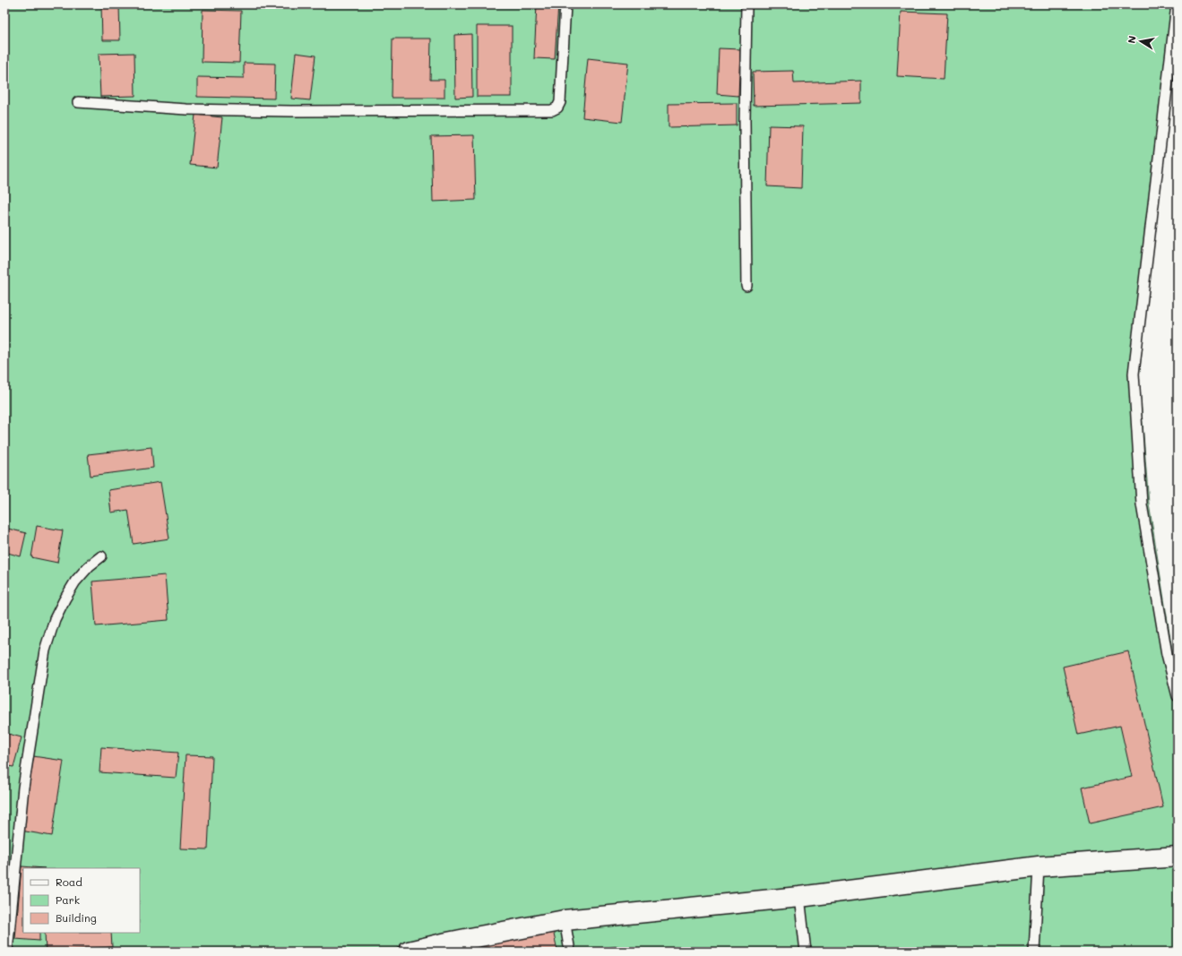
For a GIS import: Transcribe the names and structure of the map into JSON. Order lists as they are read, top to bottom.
{
  "legend": ["Road", "Park", "Building"],
  "north": "left"
}
